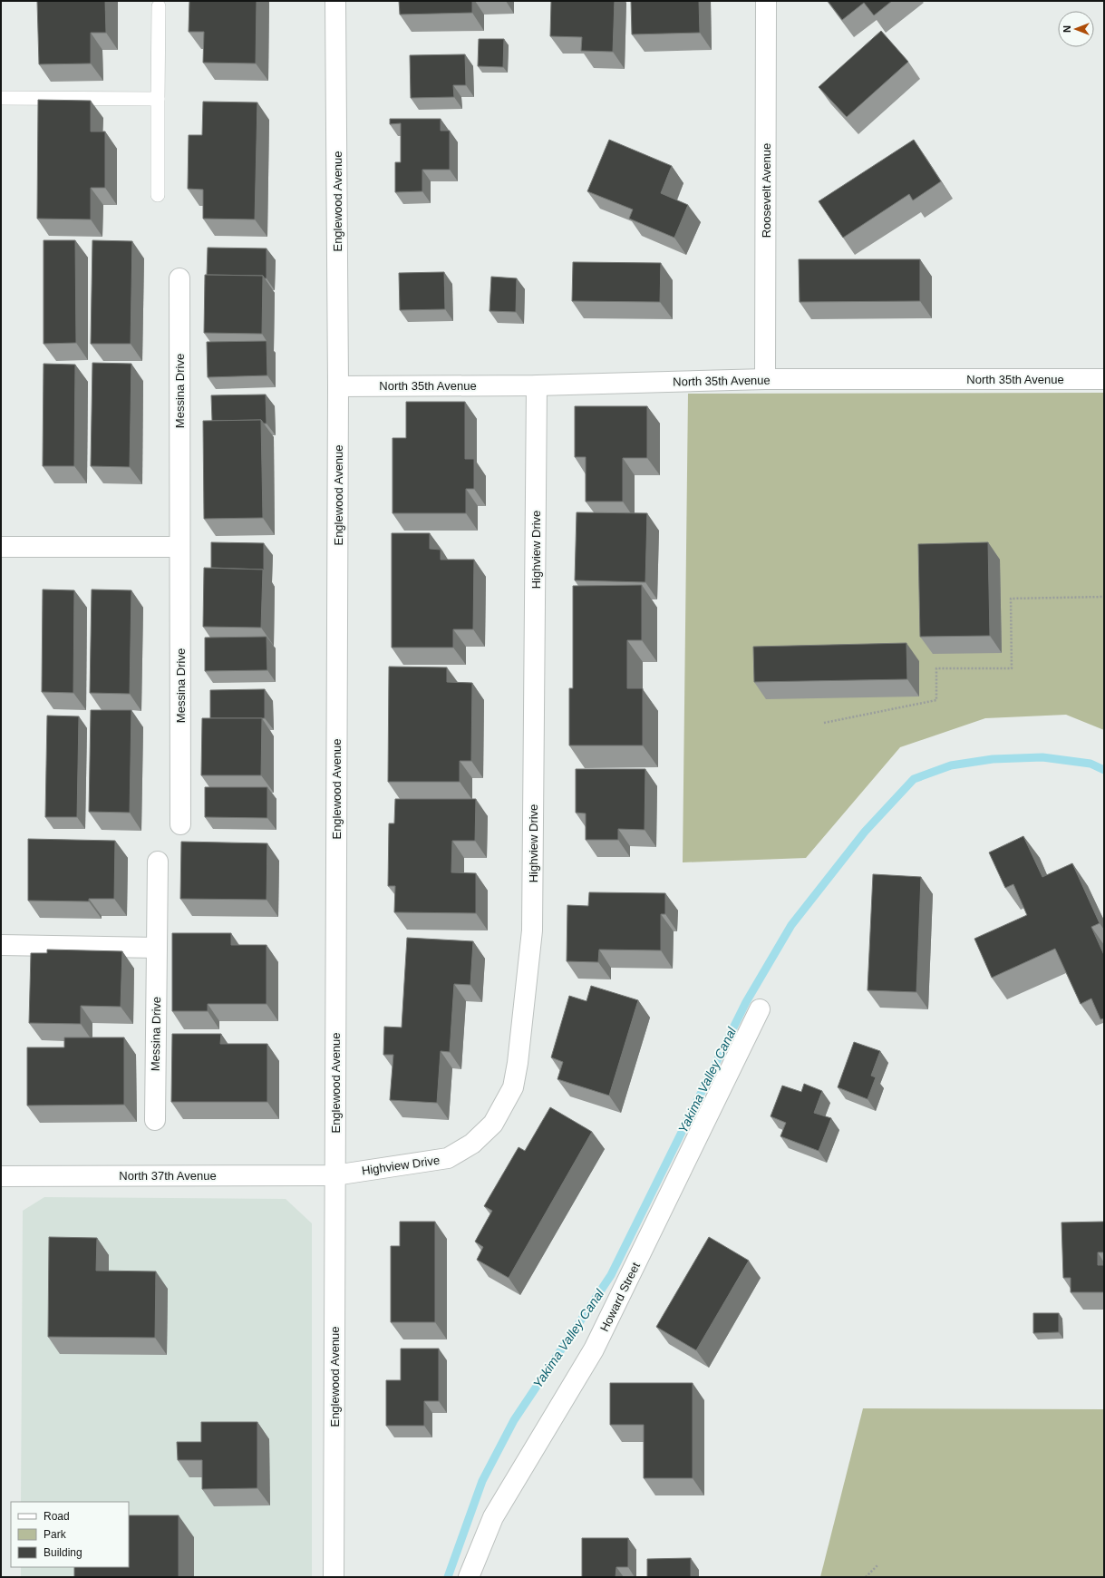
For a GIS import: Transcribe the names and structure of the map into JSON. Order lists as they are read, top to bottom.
{
  "streets": {
    "street": [
      "Roosevelt Avenue",
      "Englewood Avenue",
      "North 35th Avenue",
      "Messina Drive",
      "Highview Drive",
      "North 37th Avenue",
      "Howard Street"
    ]
  },
  "crossings": [
    ["Roosevelt Avenue", "North 35th Avenue"],
    ["Englewood Avenue", "North 35th Avenue"],
    ["Englewood Avenue", "Highview Drive"],
    ["Englewood Avenue", "North 37th Avenue"],
    ["North 35th Avenue", "Highview Drive"],
    ["Highview Drive", "North 37th Avenue"]
  ],
  "water": ["Yakima Valley Canal"],
  "legend": ["Road", "Park", "Building"],
  "north": "left"
}
